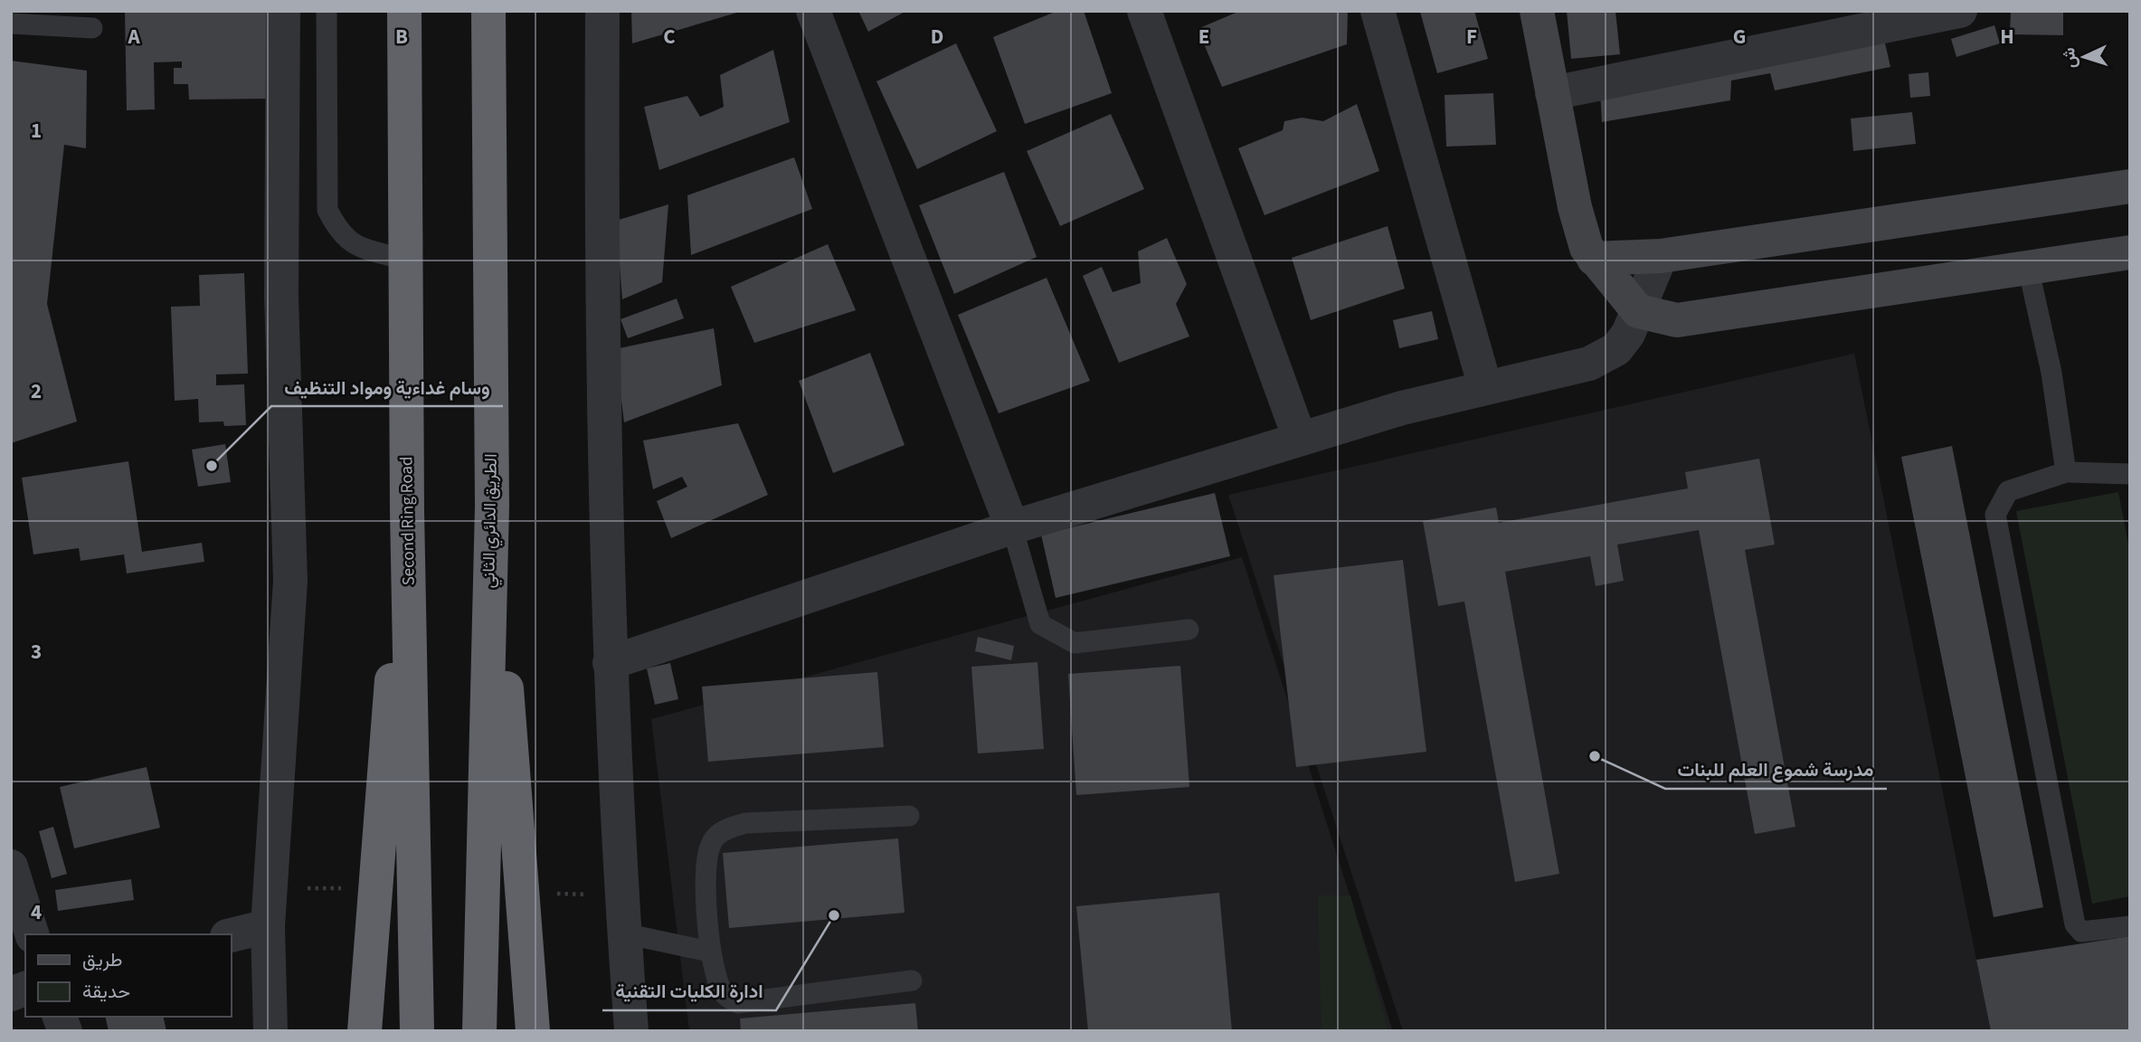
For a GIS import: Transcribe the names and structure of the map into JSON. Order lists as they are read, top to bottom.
{
  "streets": {
    "highway": ["Second Ring Road", "الطريق الدائري الثاني"]
  },
  "places": ["وسام غداءية ومواد التنظيف", "مدرسة شموع العلم للبنات", "ادارة الكليات التقنية"],
  "legend": ["طريق", "حديقة"],
  "north": "left",
  "grid": {
    "columns": [
      "A",
      "B",
      "C",
      "D",
      "E",
      "F",
      "G",
      "H"
    ],
    "rows": [
      "1",
      "2",
      "3",
      "4"
    ]
  }
}
